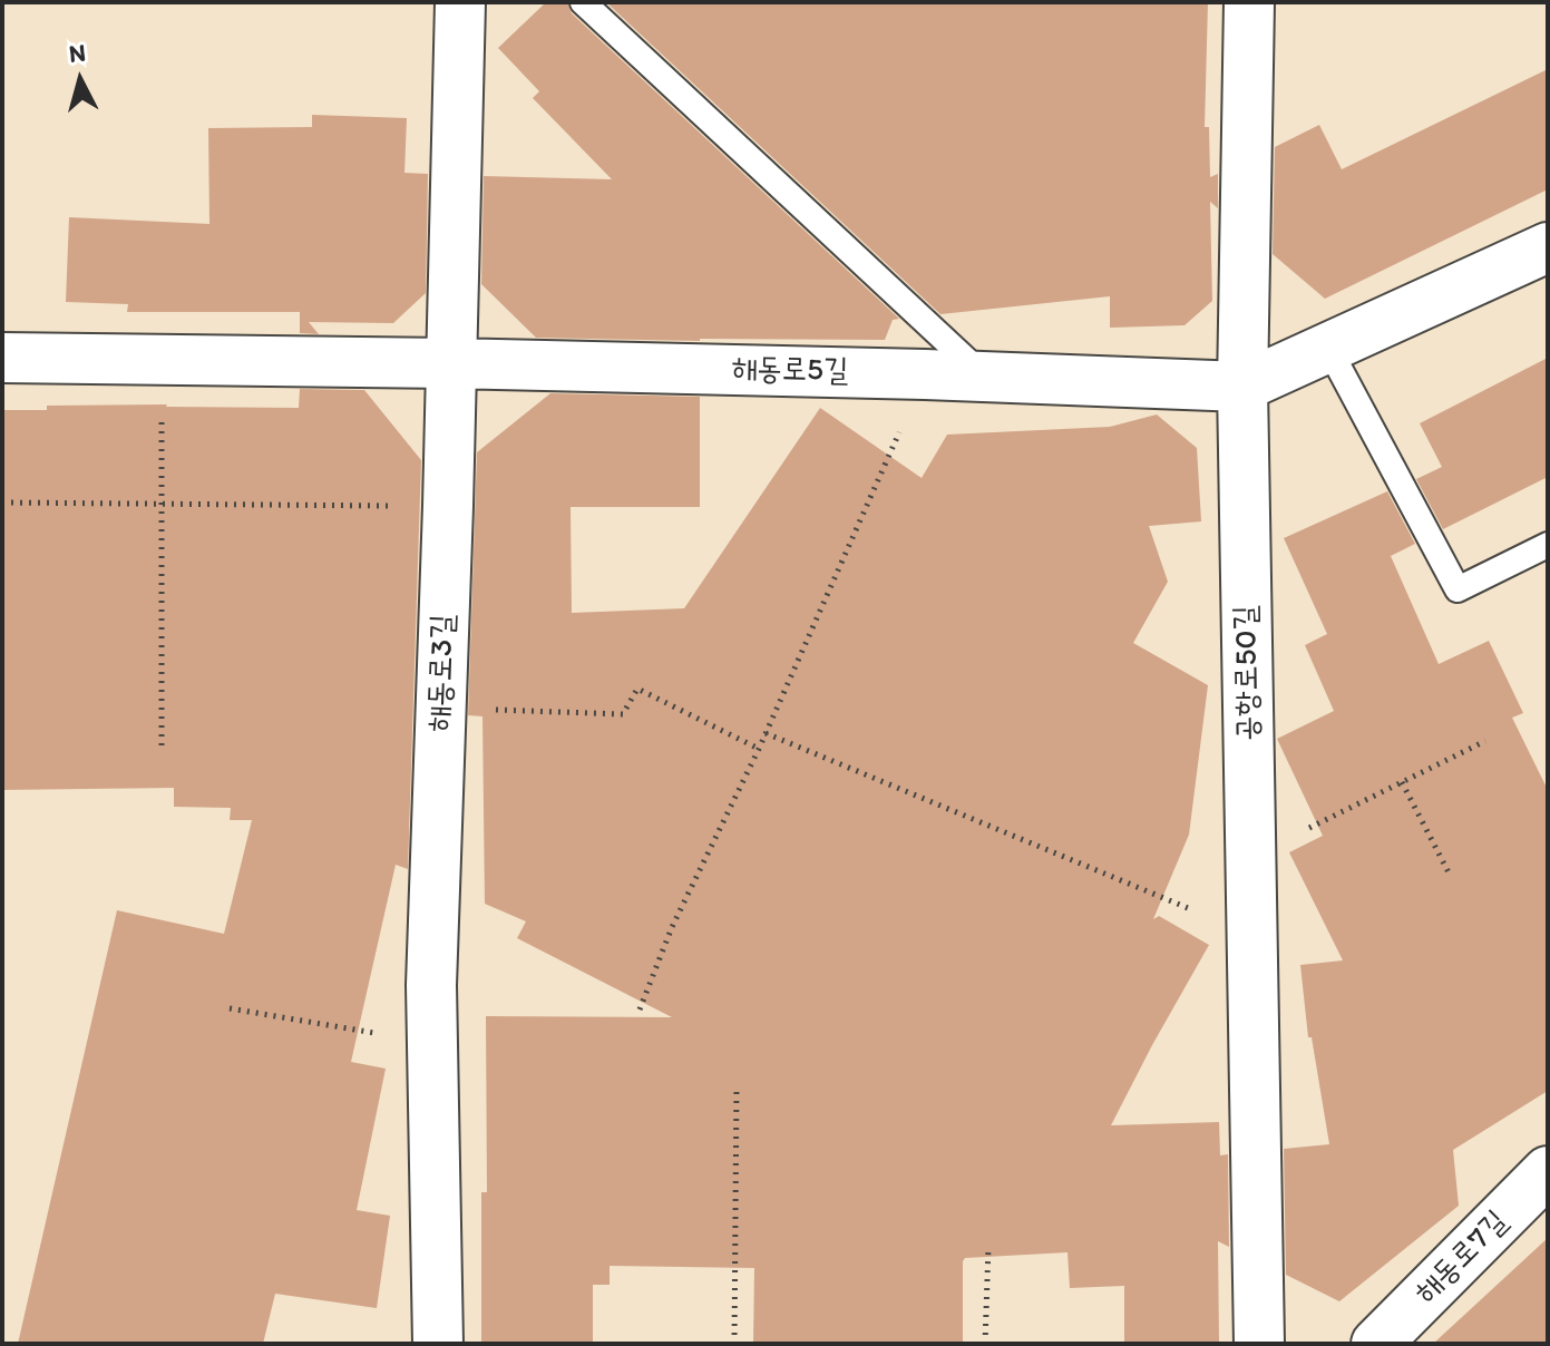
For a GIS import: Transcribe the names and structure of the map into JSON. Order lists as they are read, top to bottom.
{
  "streets": {
    "street": [
      "해동로5길",
      "해동로3길",
      "공항로50길",
      "해동로7길"
    ]
  },
  "crossings": [
    ["해동로5길", "해동로3길"],
    ["해동로5길", "공항로50길"]
  ],
  "north": "top"
}
